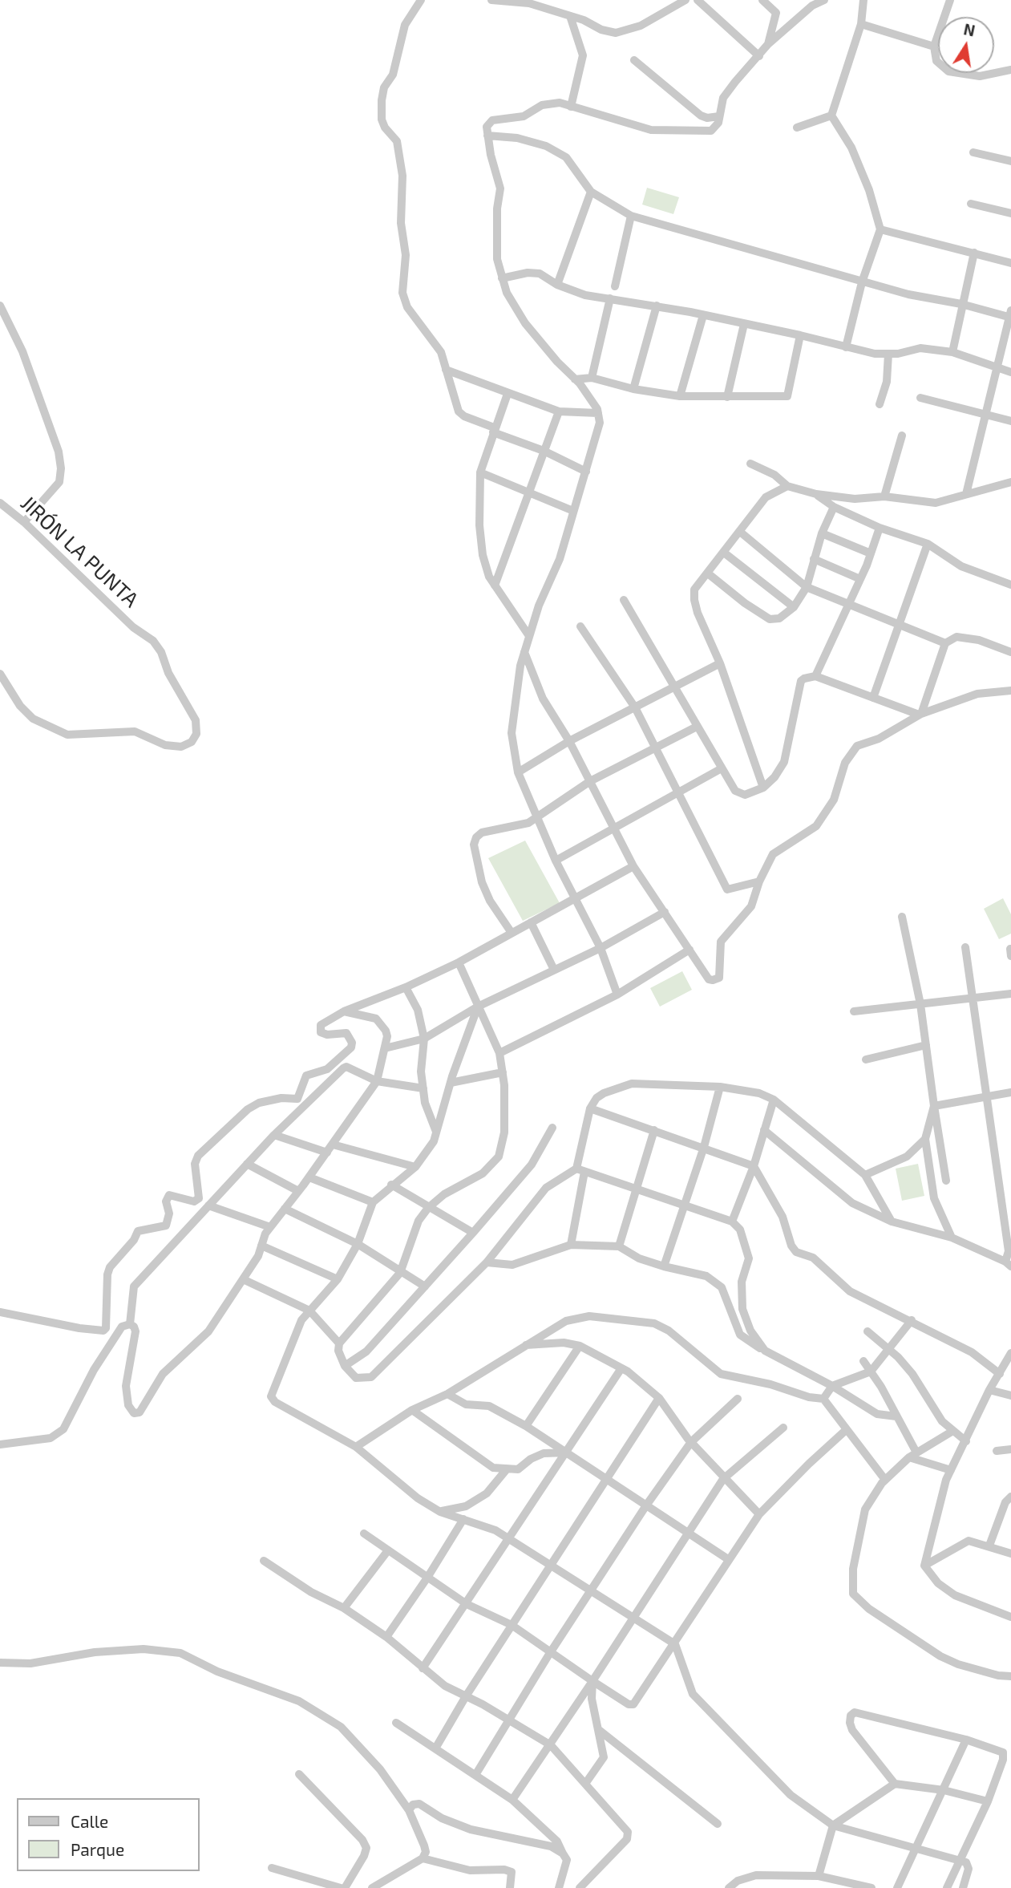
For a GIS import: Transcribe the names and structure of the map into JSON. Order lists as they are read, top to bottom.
{
  "streets": {
    "street": ["JIRÓN LA PUNTA"]
  },
  "legend": ["Calle", "Parque"],
  "north": "top"
}
